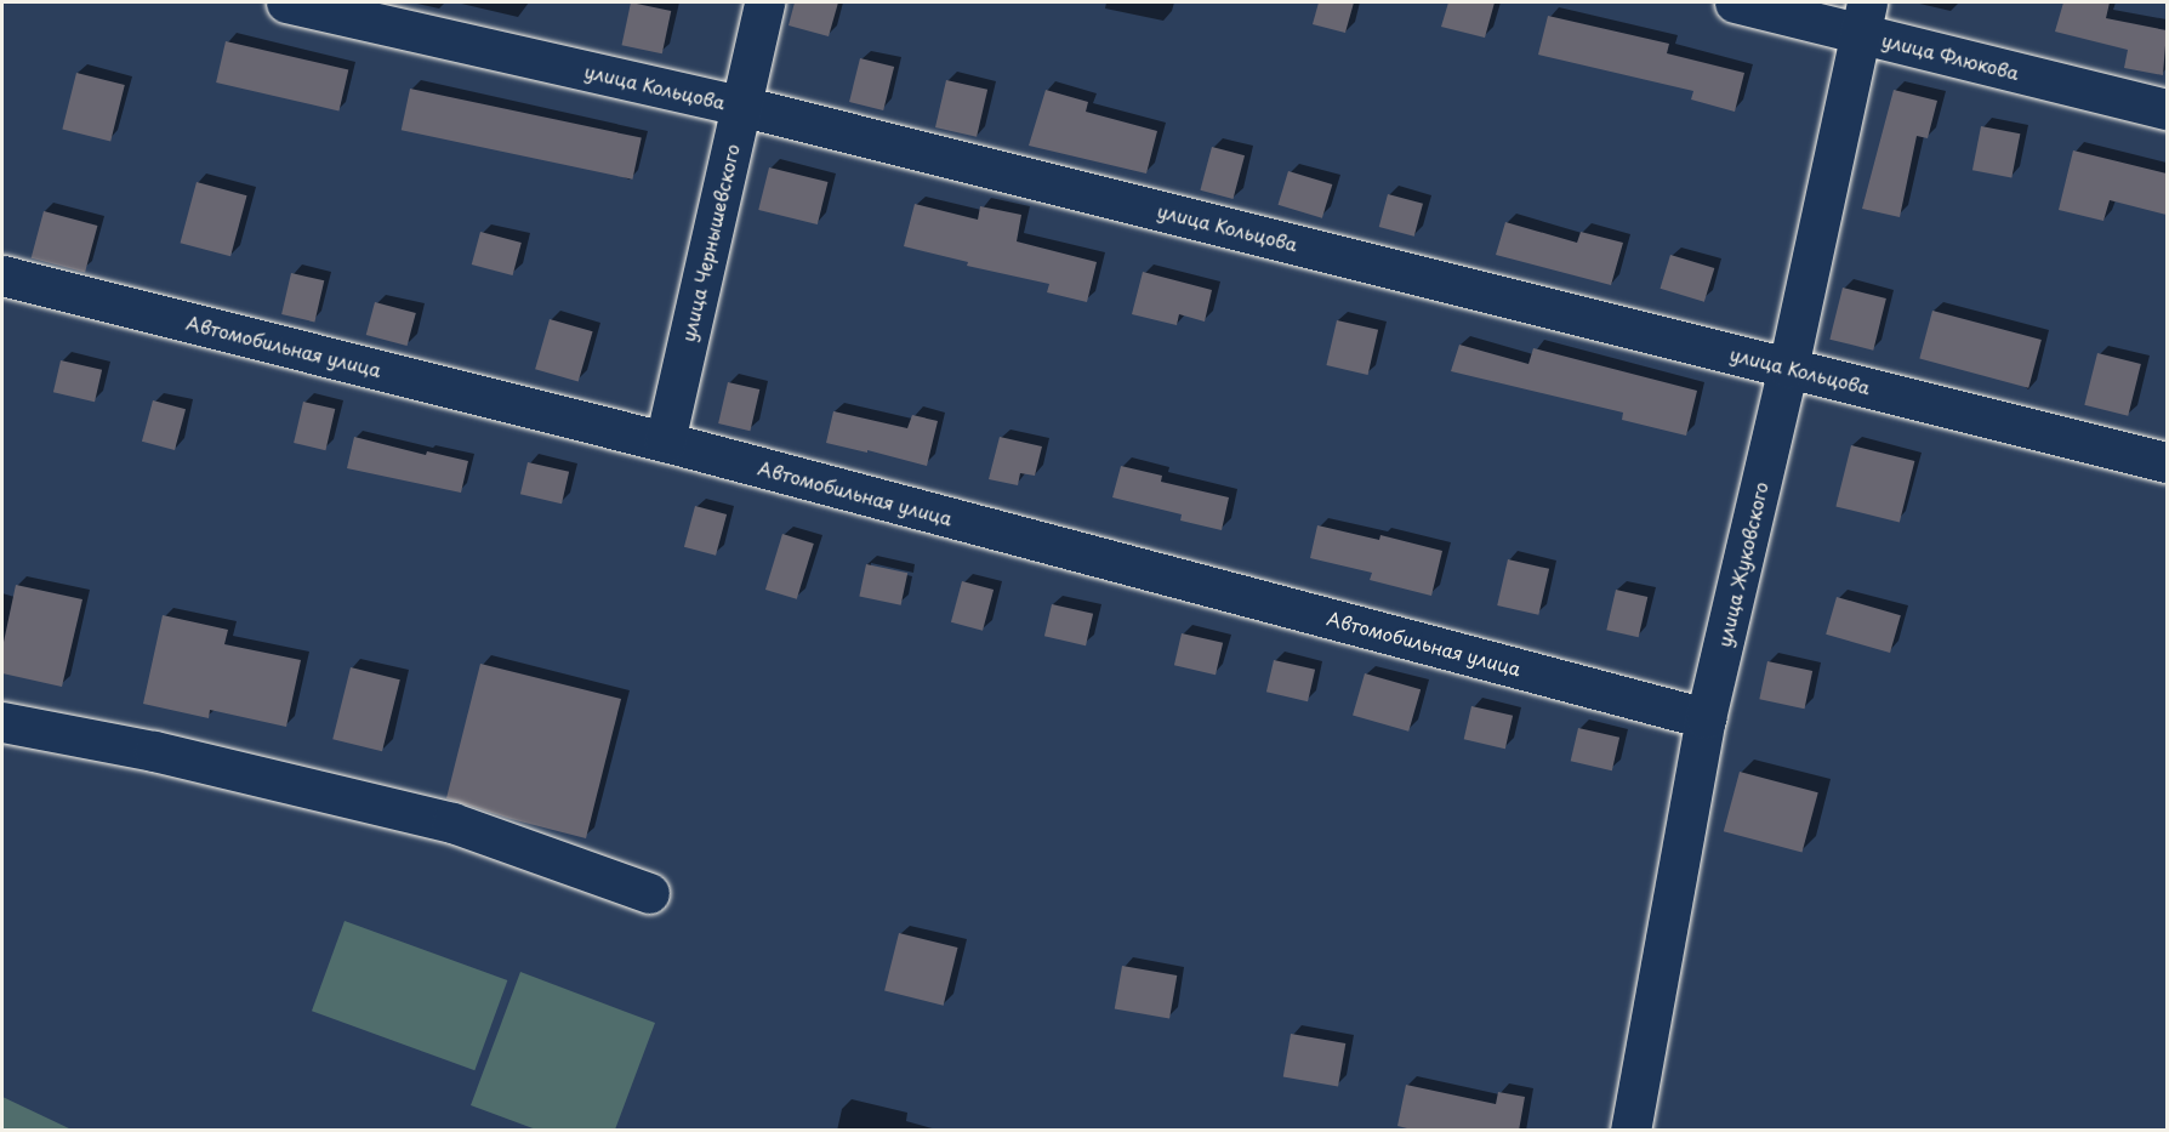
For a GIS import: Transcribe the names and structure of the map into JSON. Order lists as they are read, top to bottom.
{
  "streets": {
    "street": [
      "улица Флюкова",
      "улица Кольцова",
      "улица Чернышевского",
      "Автомобильная улица",
      "улица Жуковского"
    ]
  },
  "crossings": [
    ["улица Флюкова", "улица Жуковского"],
    ["улица Кольцова", "улица Чернышевского"],
    ["улица Кольцова", "улица Жуковского"],
    ["улица Чернышевского", "Автомобильная улица"],
    ["Автомобильная улица", "улица Жуковского"]
  ]
}
